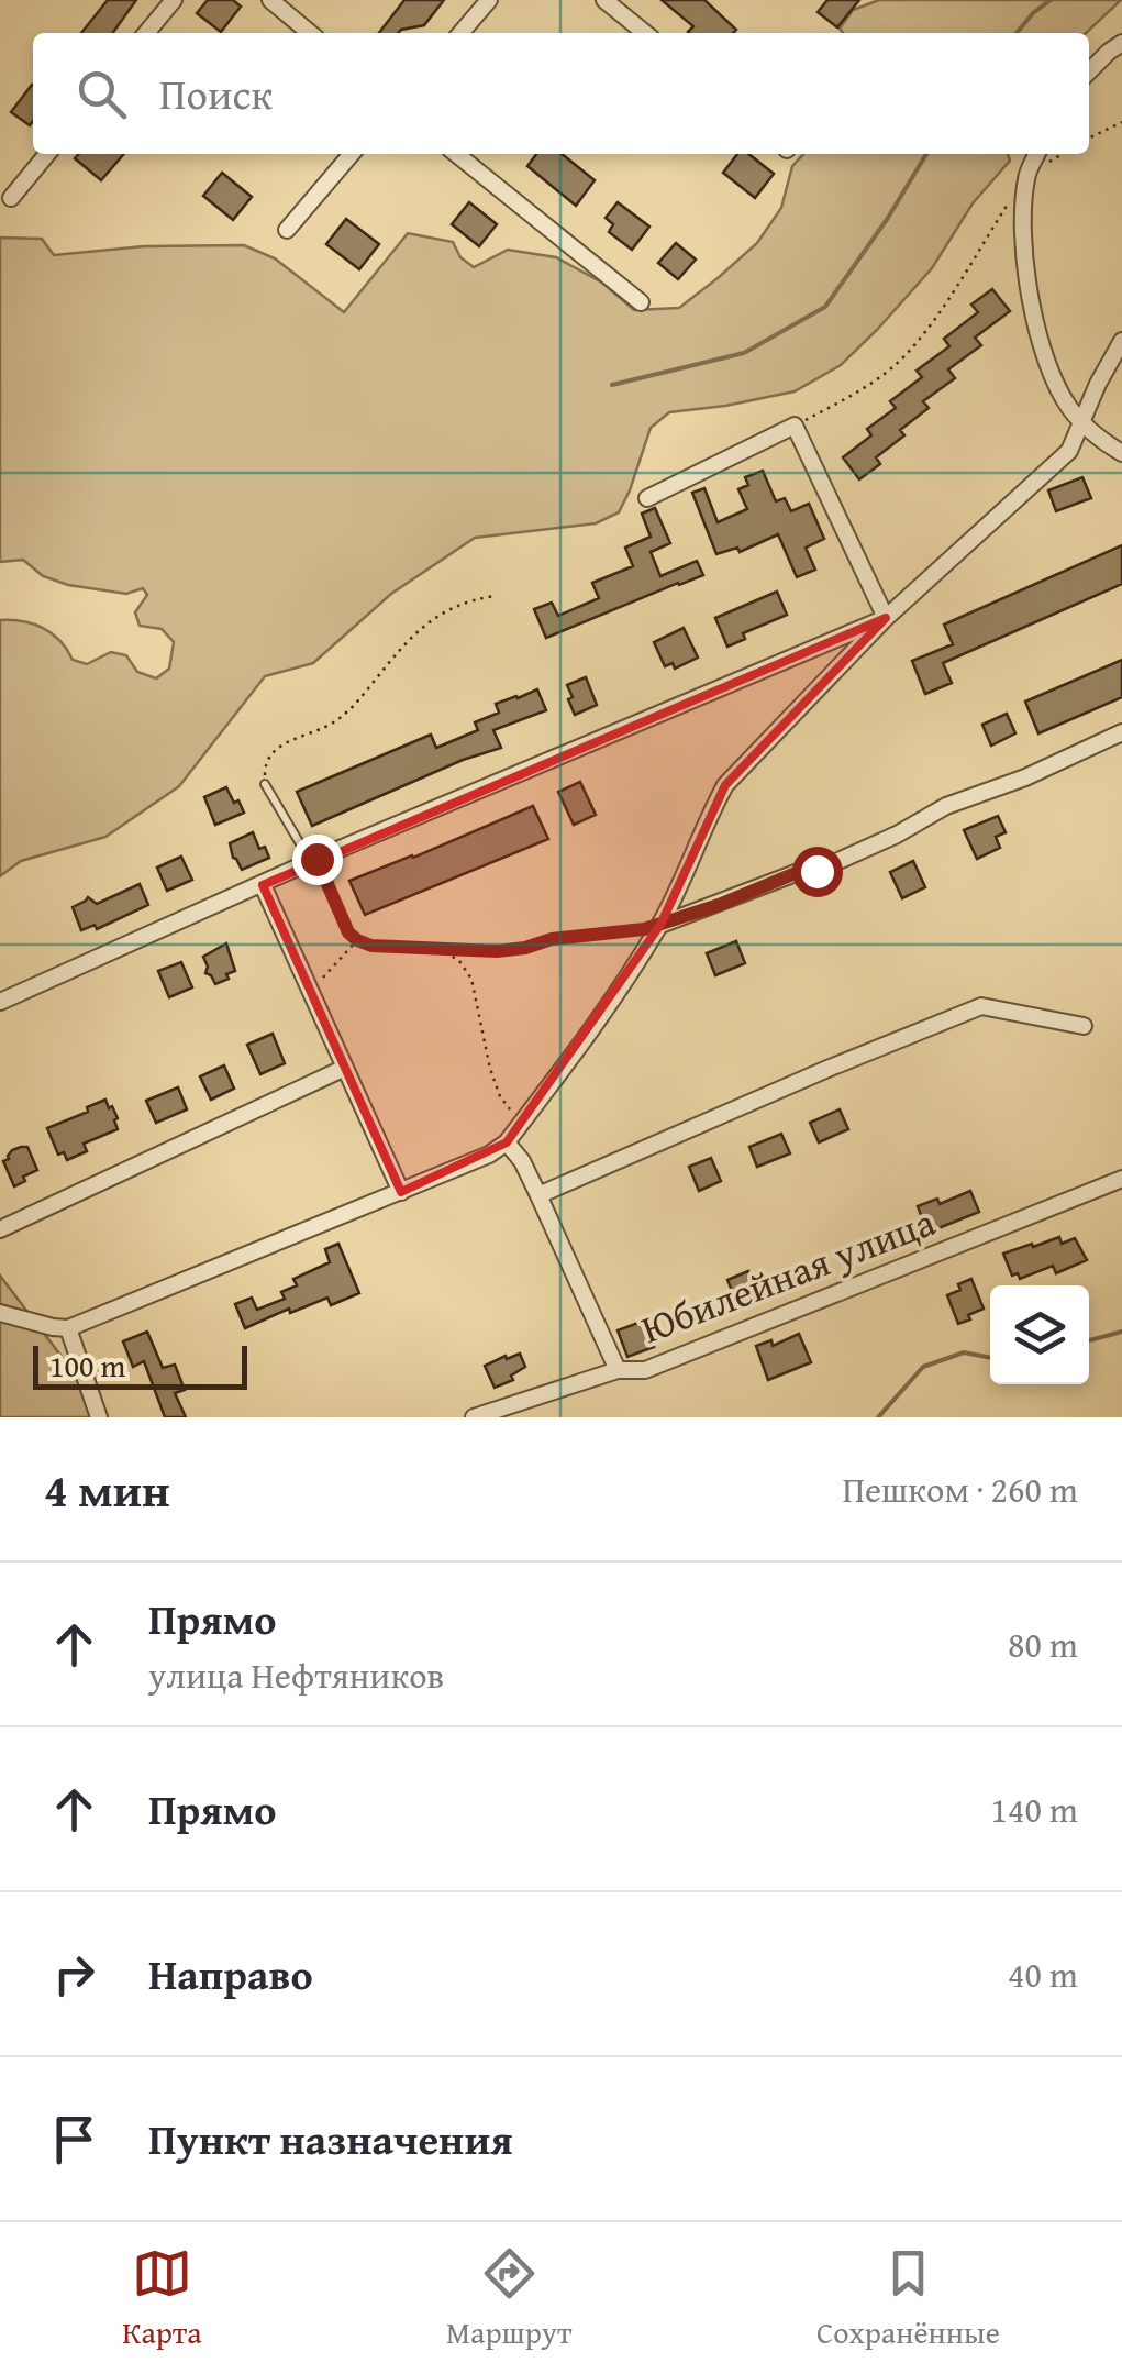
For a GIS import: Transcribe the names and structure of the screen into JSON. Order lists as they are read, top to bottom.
{
  "streets": {
    "street": ["Юбилейная улица"]
  },
  "scale_bar": "100 m",
  "page": {
    "search": "Поиск",
    "scale": "100 m",
    "heading": ["4 мин", "Пешком · 260 m"],
    "list": [
      ["Прямо", "улица Нефтяников", "80 m"],
      ["Прямо", "140 m"],
      ["Направо", "40 m"],
      "Пункт назначения"
    ],
    "nav": ["Карта", "Маршрут", "Сохранённые"]
  }
}
